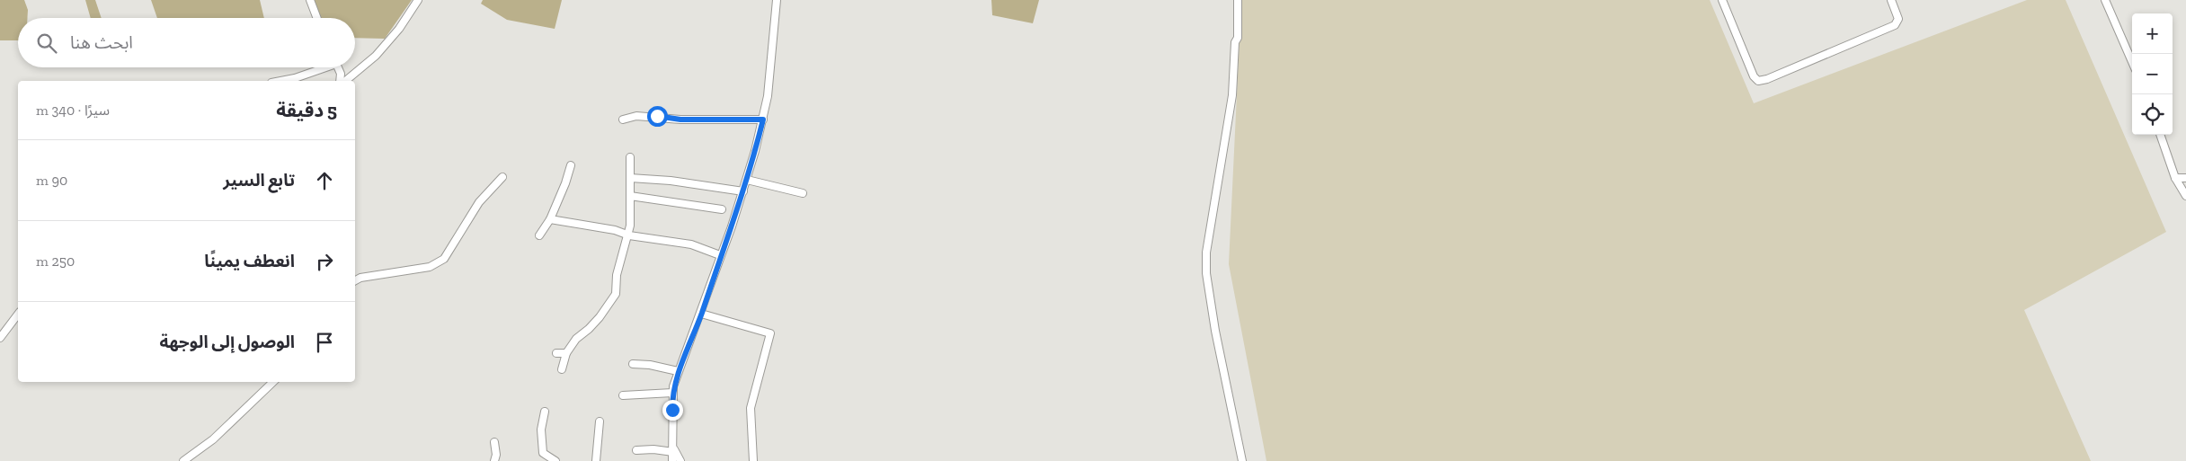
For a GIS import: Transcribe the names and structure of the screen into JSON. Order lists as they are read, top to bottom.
{
  "page": {
    "map_buttons": ["+", "−"],
    "search": "ابحث هنا",
    "heading": ["5 دقيقة", "سيرًا · 340 m"],
    "list": [
      ["تابع السير", "90 m"],
      ["انعطف يمينًا", "250 m"],
      "الوصول إلى الوجهة"
    ]
  }
}
